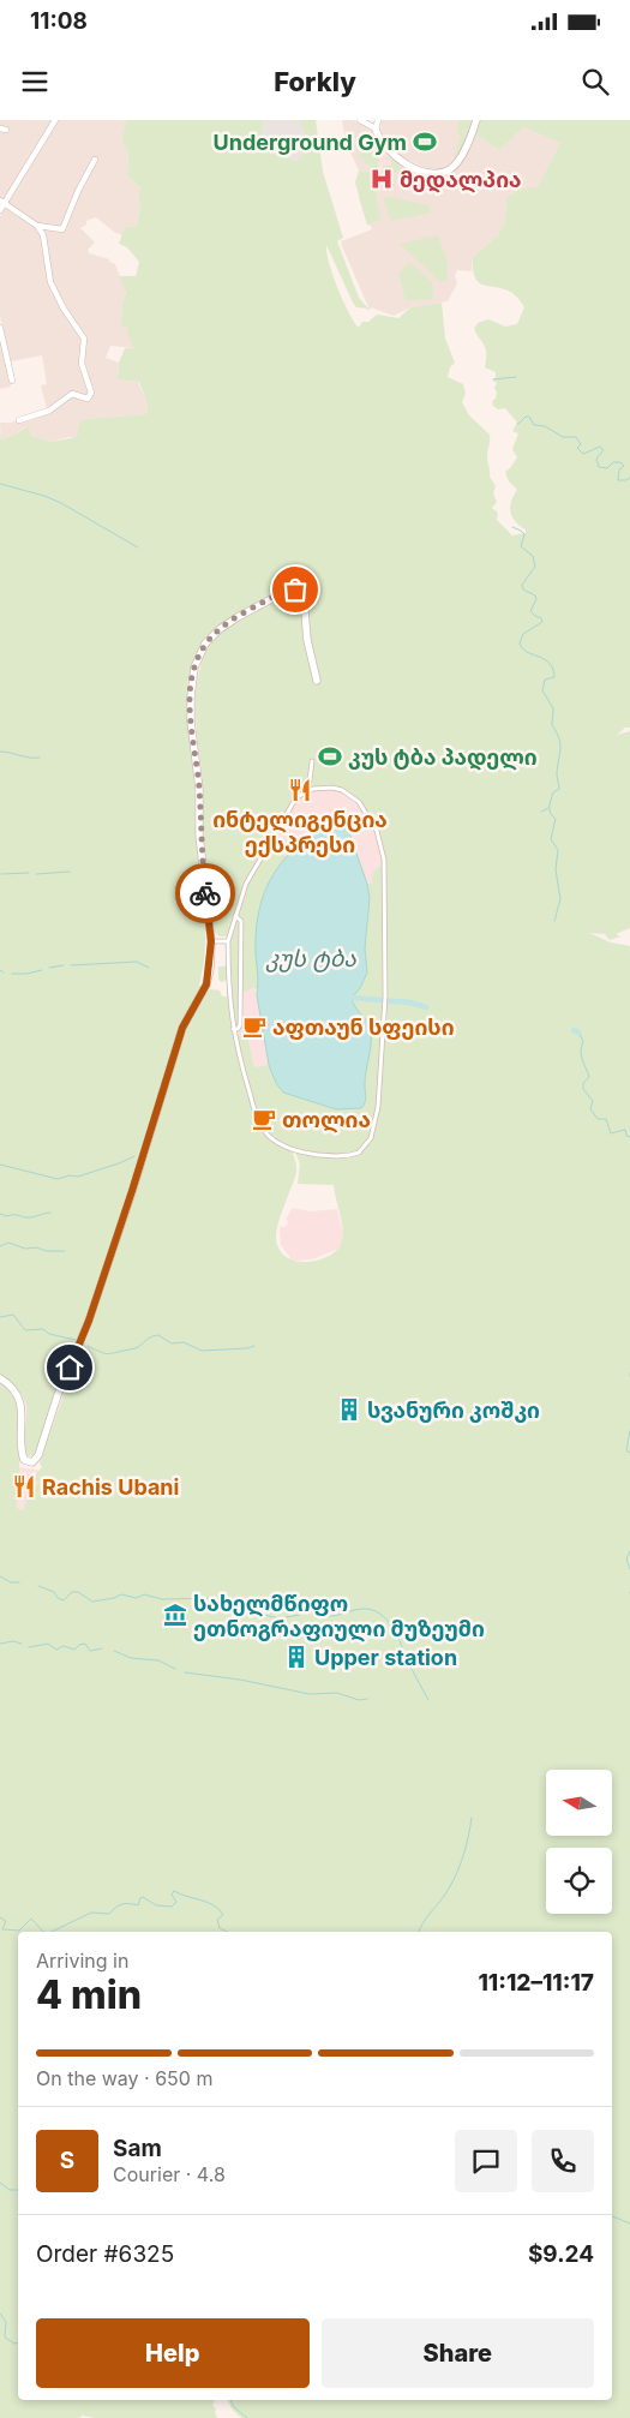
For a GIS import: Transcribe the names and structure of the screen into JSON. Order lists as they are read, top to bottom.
{
  "water": ["კუს ტბა"],
  "places": {
    "sports": ["Underground Gym", "კუს ტბა პადელი"],
    "hospital": ["მედალპია"],
    "restaurant": ["ინტელიგენცია ექსპრესი", "Rachis Ubani"],
    "cafe": ["აფთაუნ სფეისი", "თოლია"],
    "building": ["სვანური კოშკი", "Upper station"],
    "museum": ["სახელმწიფო ეთნოგრაფიული მუზეუმი"]
  },
  "north": "left",
  "page": {
    "status": "11:08",
    "header": "Forkly",
    "heading": ["4 min", "Arriving in", "11:12–11:17"],
    "panel": [
      "Sam",
      "Courier · 4.8",
      "Order #6325",
      "$9.24"
    ],
    "bar": "On the way · 650 m",
    "round": "S",
    "buttons": ["Help", "Share"]
  }
}
